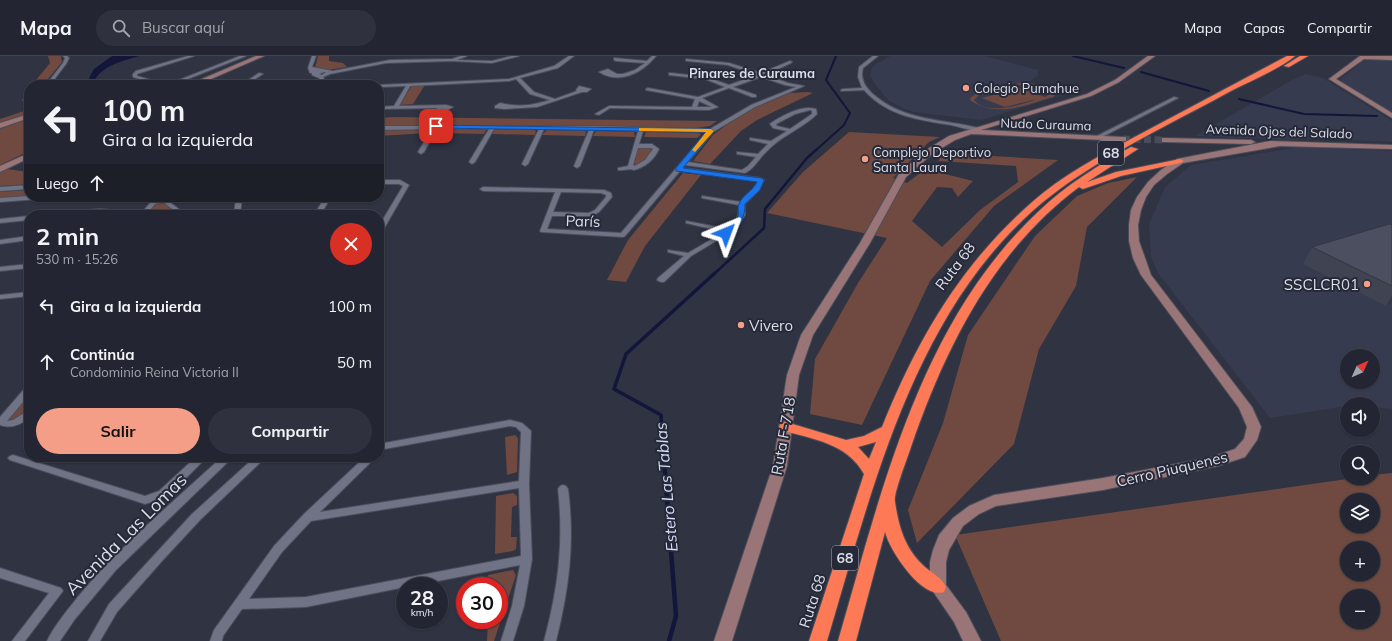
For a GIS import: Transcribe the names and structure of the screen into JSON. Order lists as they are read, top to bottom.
{
  "streets": {
    "highway": ["68", "Ruta 68"],
    "main road": [
      "Nudo Curauma",
      "Avenida Ojos del Salado",
      "Ruta F-718",
      "Cerro Piuquenes"
    ],
    "street": ["París", "Avenida Las Lomas"]
  },
  "crossings": [
    ["Nudo Curauma", "Ruta F-718"],
    ["Avenida Ojos del Salado", "Cerro Piuquenes"]
  ],
  "districts": ["Pinares de Curauma"],
  "water": ["Estero Las Tablas"],
  "places": [
    "Colegio Pumahue",
    "Complejo Deportivo Santa Laura",
    "SSCLCR01",
    "Vivero"
  ],
  "north": "top right",
  "page": {
    "header": "Mapa",
    "search": "Buscar aquí",
    "nav": ["Mapa", "Capas", "Compartir"],
    "turn": ["100 m", "Gira a la izquierda"],
    "then": "Luego",
    "heading": ["2 min", "530 m · 15:26"],
    "list": [
      {
        "name": "Gira a la izquierda",
        "value": "100 m"
      },
      {
        "name": "Continúa",
        "note": "Condominio Reina Victoria II",
        "value": "50 m"
      }
    ],
    "map_buttons": ["+", "−"],
    "buttons": ["Salir", "Compartir"],
    "speed": "28 km/h",
    "limit": "30"
  }
}
